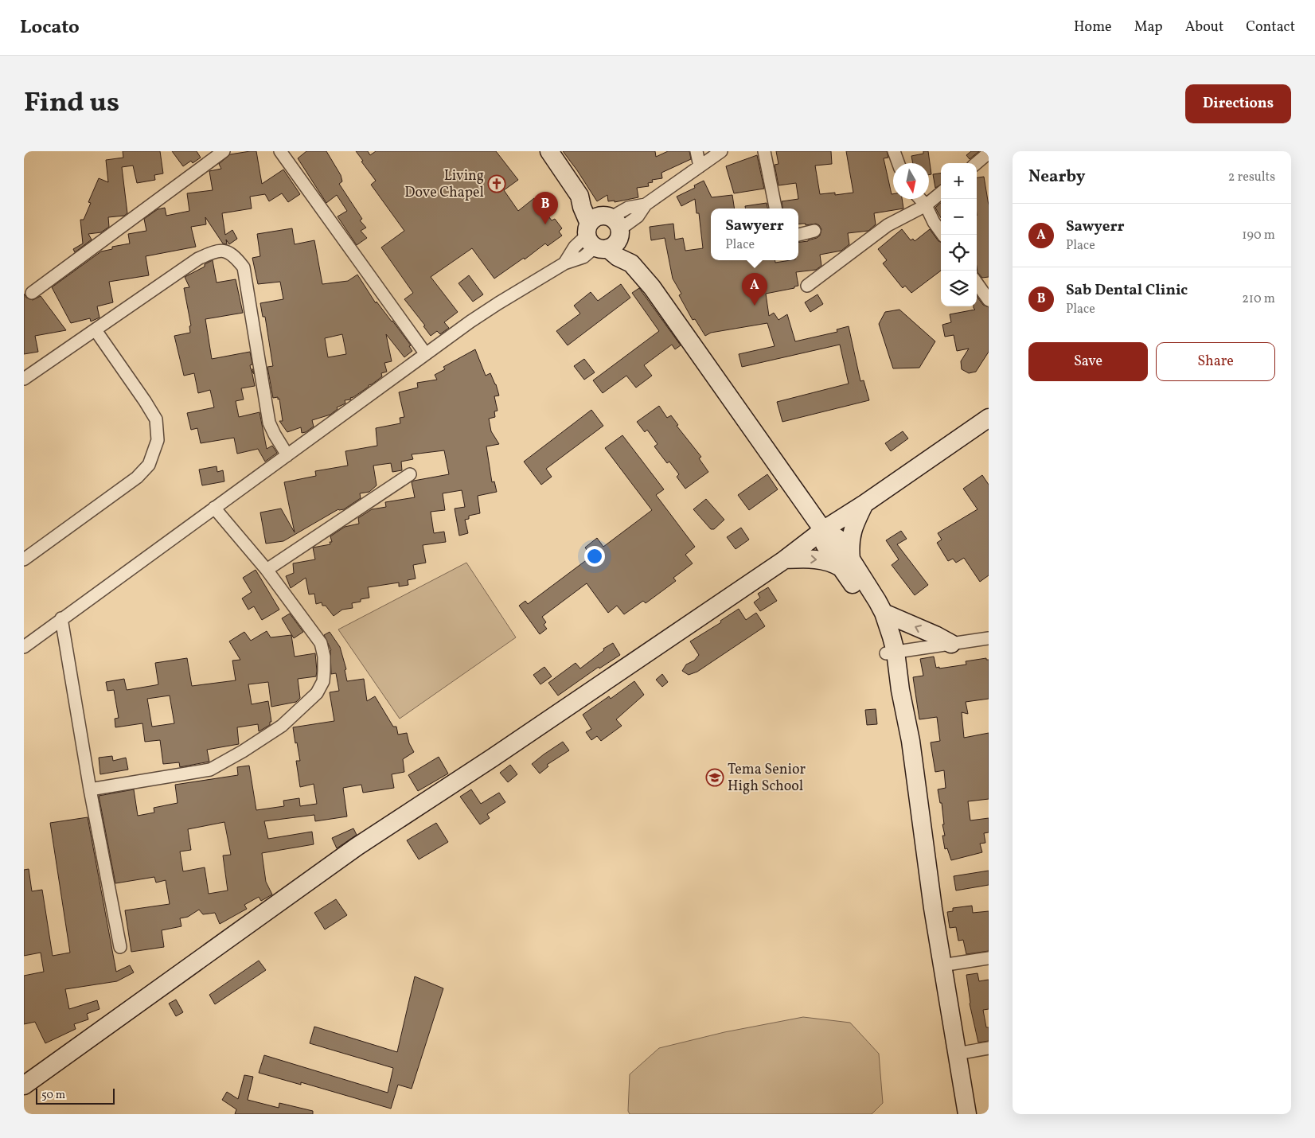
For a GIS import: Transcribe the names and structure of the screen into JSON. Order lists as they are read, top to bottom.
{
  "places": {
    "church": ["Living Dove Chapel"],
    "school or university": ["Tema Senior High School"]
  },
  "scale_bar": "50 m",
  "north": "bottom",
  "page": {
    "header": "Locato",
    "nav": [
      "Home",
      "Map",
      "About",
      "Contact"
    ],
    "title": "Find us",
    "buttons": [
      "Directions",
      ["Save", "Share"]
    ],
    "heading": ["Nearby", "2 results"],
    "map_buttons": ["+", "−"],
    "pins": ["B", "A"],
    "list": [
      {
        "mark": "A",
        "name": "Sawyerr",
        "note": "Place",
        "value": "190 m"
      },
      {
        "mark": "B",
        "name": "Sab Dental Clinic",
        "note": "Place",
        "value": "210 m"
      }
    ],
    "popup": ["Sawyerr", "Place"],
    "scale": "50 m"
  }
}
